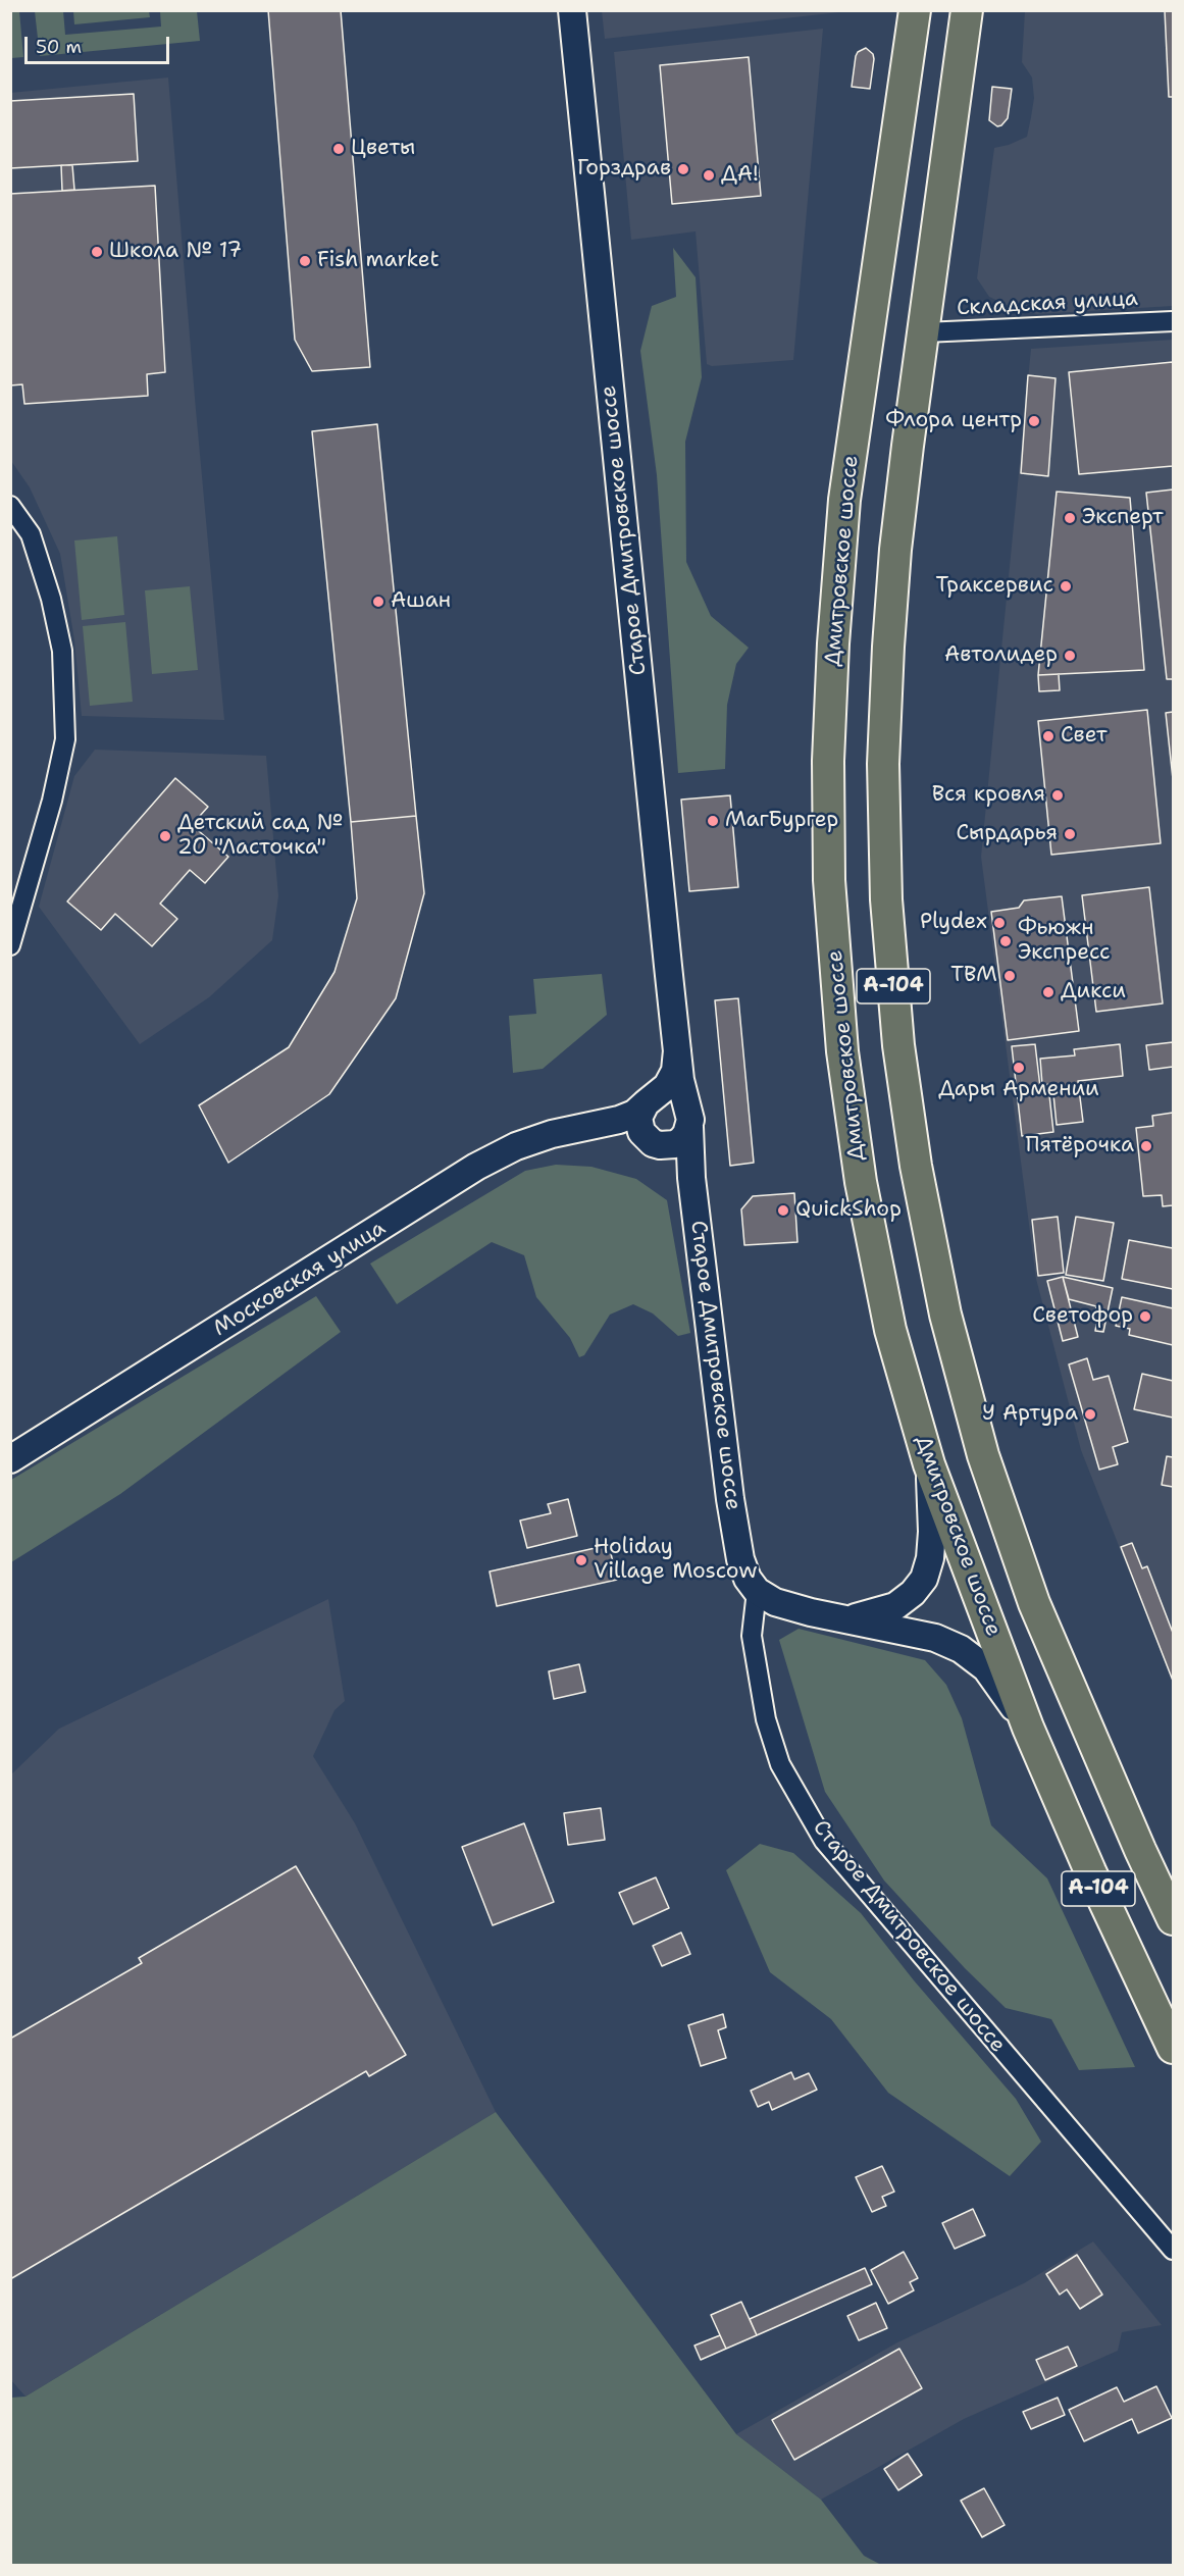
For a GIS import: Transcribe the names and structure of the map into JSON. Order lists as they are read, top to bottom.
{
  "streets": {
    "highway": ["Дмитровское шоссе", "А-104"],
    "main road": ["Старое Дмитровское шоссе", "Московская улица"],
    "street": ["Складская улица"]
  },
  "crossings": [
    ["Складская улица", "А-104"],
    ["Старое Дмитровское шоссе", "А-104"],
    ["Старое Дмитровское шоссе", "Московская улица"],
    ["Дмитровское шоссе", "А-104"]
  ],
  "places": [
    "Цветы",
    "Горздрав",
    "ДА!",
    "Школа № 17",
    "Fish market",
    "Флора центр",
    "Эксперт",
    "Траксервис",
    "Ашан",
    "Автолидер",
    "Свет",
    "Вся кровля",
    "МагБургер",
    "Сырдарья",
    "Детский сад № 20 \"Ласточка\"",
    "Plydex",
    "Фьюжн Экспресс",
    "ТВМ",
    "Дикси",
    "Дары Армении",
    "Пятёрочка",
    "QuickShop",
    "Светофор",
    "У Артура",
    "Holiday Village Moscow"
  ],
  "scale_bar": "50 m"
}
